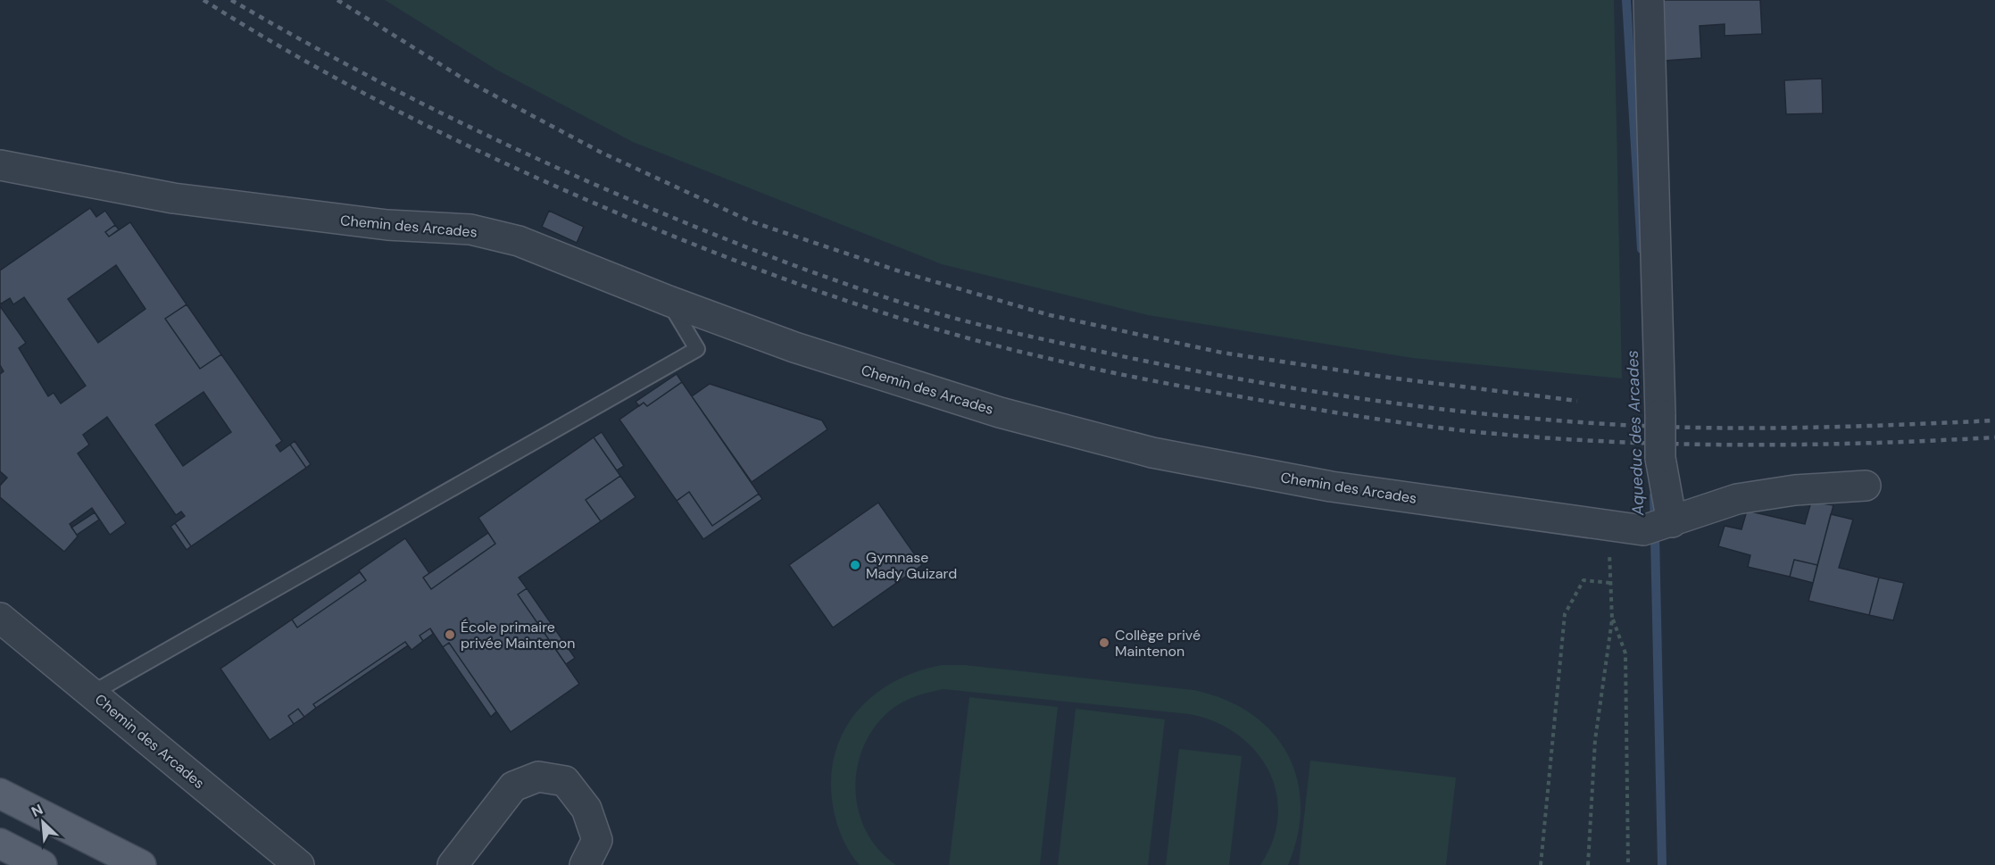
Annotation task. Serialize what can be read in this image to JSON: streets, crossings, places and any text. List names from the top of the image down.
{
  "streets": {
    "street": ["Chemin des Arcades"]
  },
  "water": ["Aqueduc des Arcades"],
  "places": ["Gymnase Mady Guizard", "École primaire privée Maintenon", "Collège privé Maintenon"],
  "north": "top left"
}
